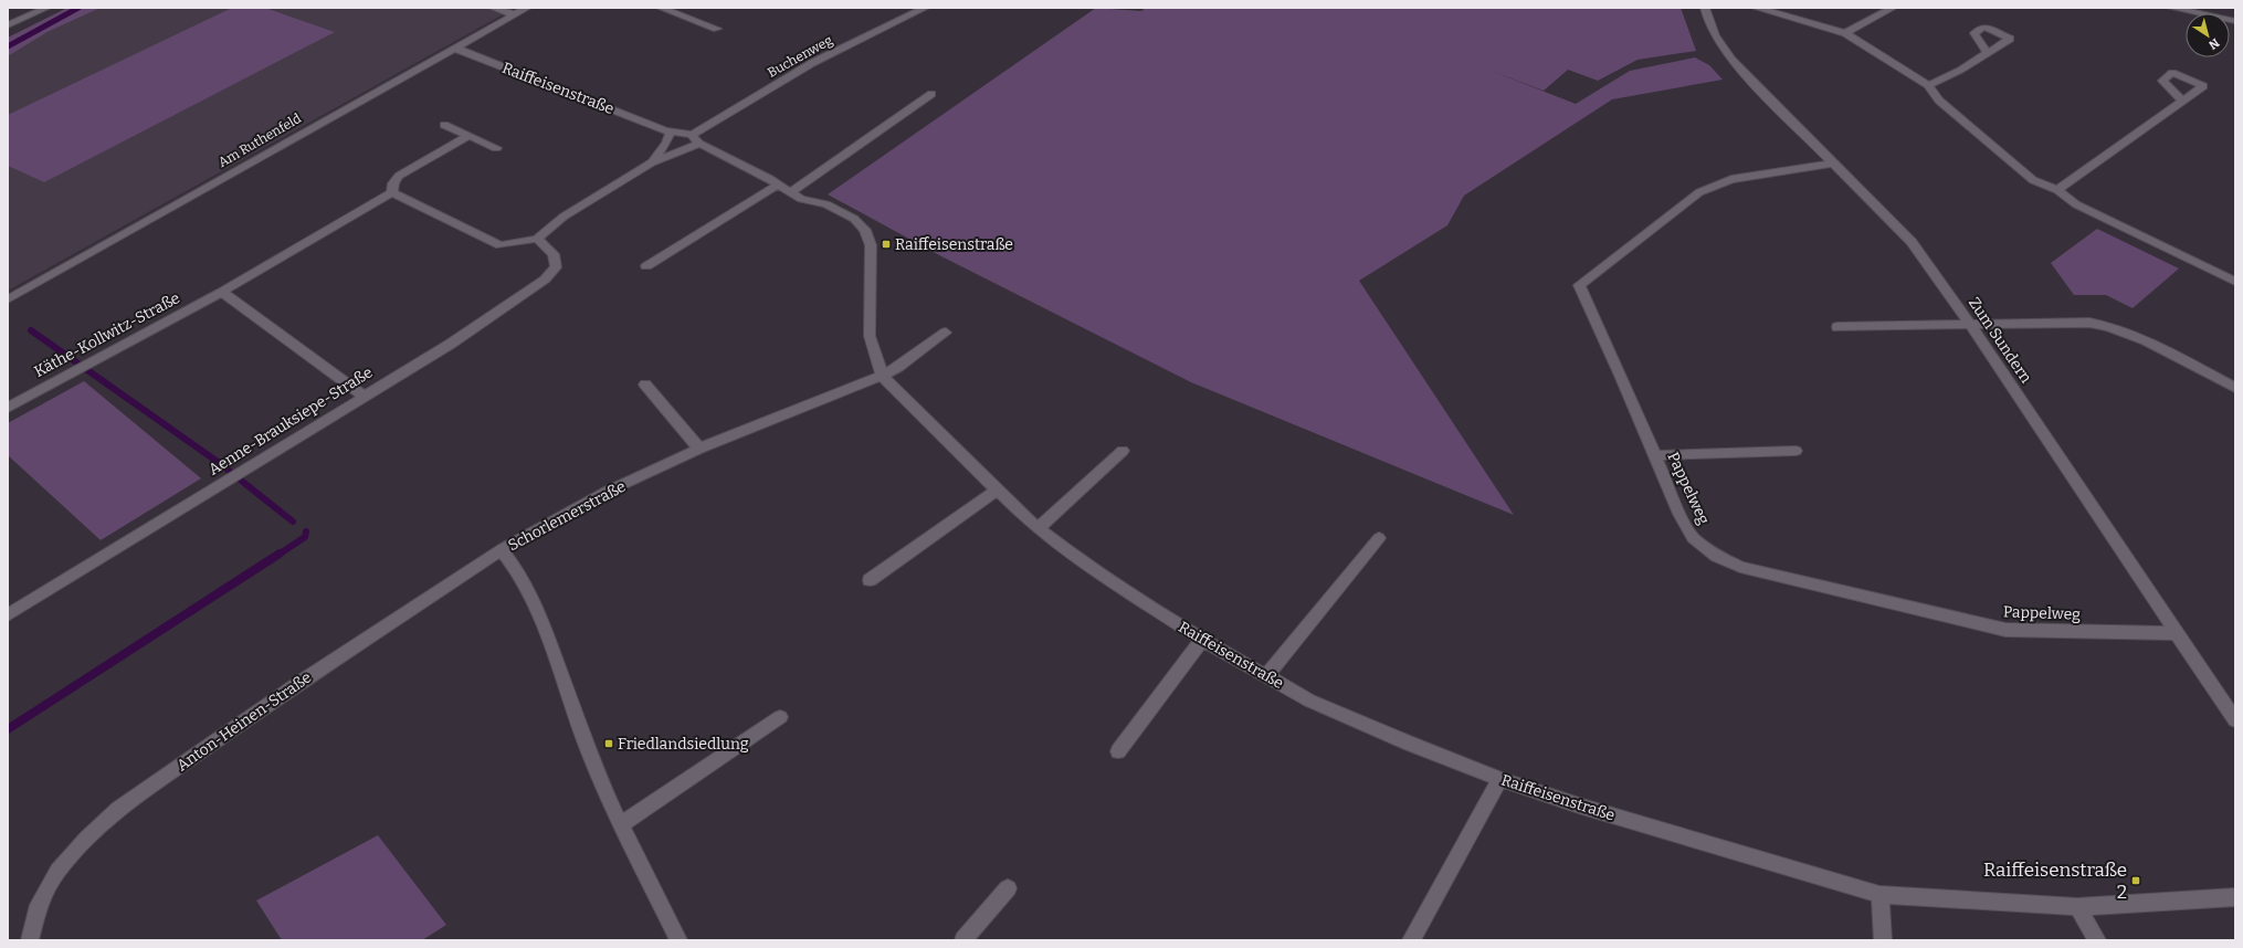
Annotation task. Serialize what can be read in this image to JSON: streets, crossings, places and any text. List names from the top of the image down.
{
  "streets": {
    "street": [
      "Buchenweg",
      "Raiffeisenstraße",
      "Am Ruthenfeld",
      "Käthe-Kollwitz-Straße",
      "Zum Sundern",
      "Aenne-Brauksiepe-Straße",
      "Pappelweg",
      "Schorlemerstraße",
      "Anton-Heinen-Straße"
    ]
  },
  "crossings": [
    ["Buchenweg", "Raiffeisenstraße"],
    ["Raiffeisenstraße", "Am Ruthenfeld"],
    ["Raiffeisenstraße", "Schorlemerstraße"],
    ["Zum Sundern", "Pappelweg"],
    ["Schorlemerstraße", "Anton-Heinen-Straße"]
  ],
  "places": {
    "transit": ["Raiffeisenstraße", "Friedlandsiedlung", "Raiffeisenstraße 2"]
  },
  "north": "bottom right"
}
